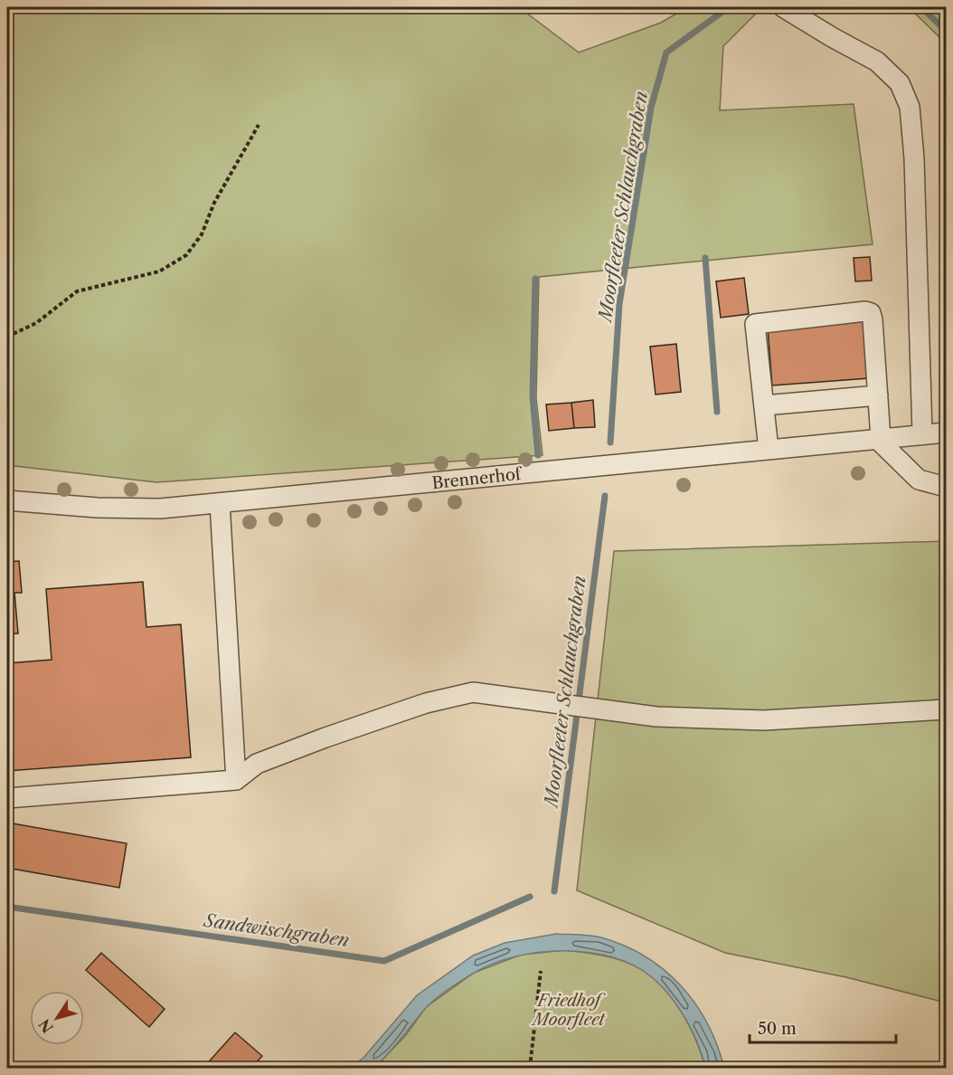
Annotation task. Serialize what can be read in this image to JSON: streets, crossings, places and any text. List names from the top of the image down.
{
  "streets": {
    "street": ["Brennerhof"]
  },
  "water": ["Moorfleeter Schlauchgraben", "Sandwischgraben"],
  "parks": ["Friedhof Moorfleet"],
  "scale_bar": "50 m",
  "north": "bottom left"
}
